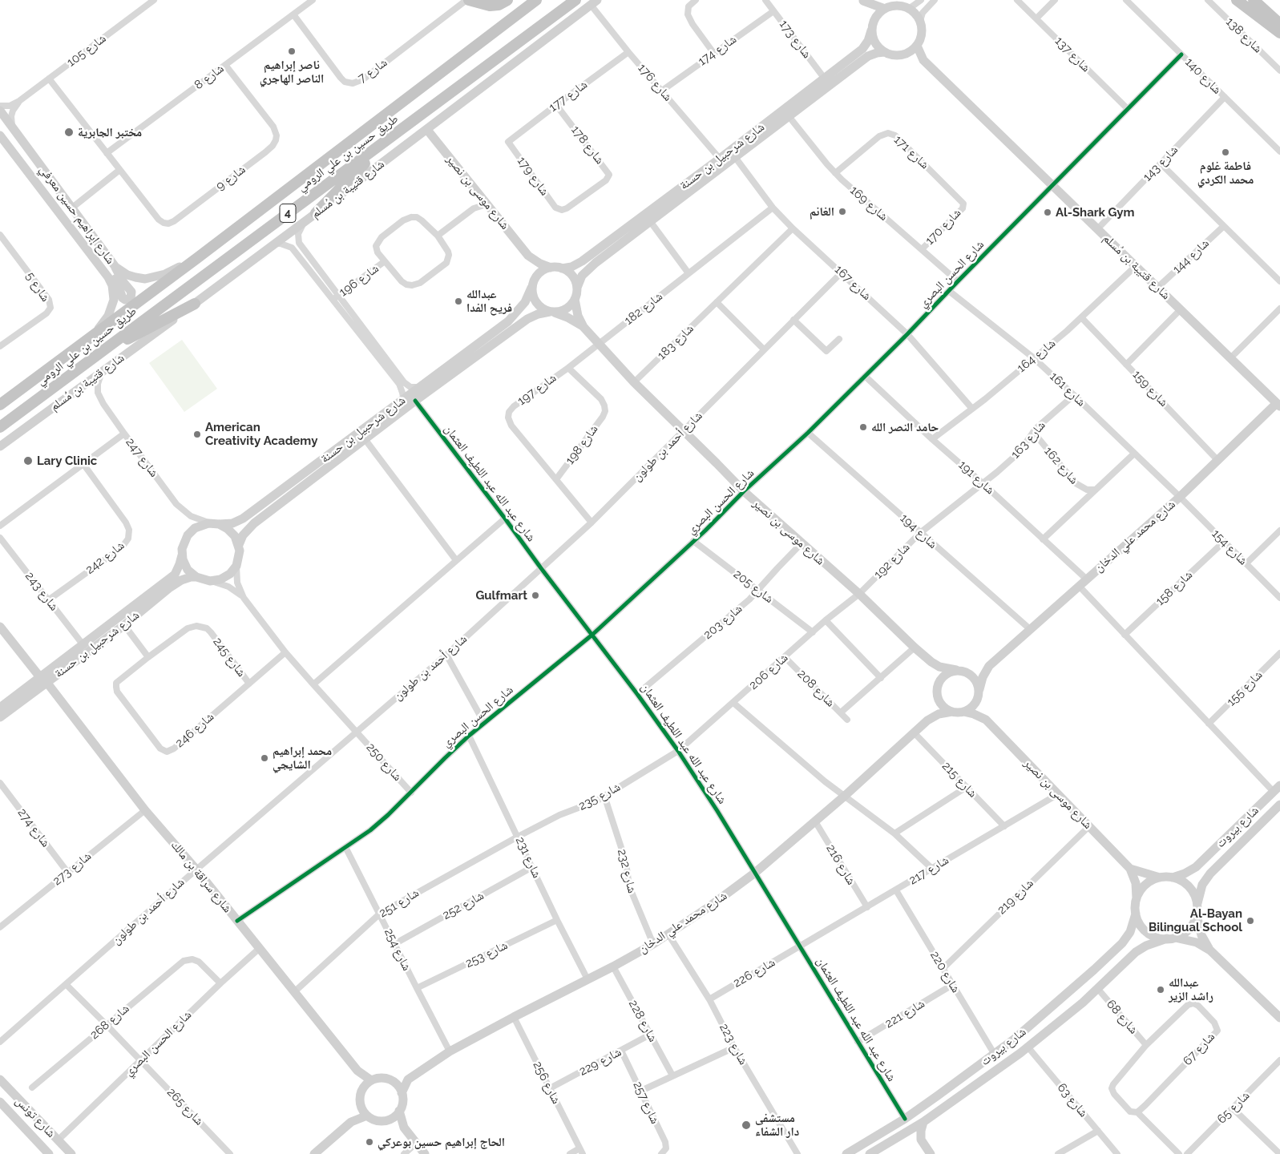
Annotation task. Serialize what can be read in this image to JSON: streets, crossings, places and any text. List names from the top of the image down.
{
  "streets": {
    "highway": ["طريق حسين بن علي الرومي", "4"],
    "street": [
      "شارع 138",
      "شارع 173",
      "شارع 105",
      "شارع 174",
      "شارع 137",
      "شارع 7",
      "شارع 140",
      "شارع 8",
      "شارع 176",
      "شارع 177",
      "شارع 178",
      "شارع 171",
      "شارع شرحبيل بن حسنة",
      "شارع 143",
      "شارع 179",
      "شارع 9",
      "شارع قتيبة بن مُسلم",
      "شارع موسى بن نصير",
      "شارع 169",
      "شارع إبراهيم حسين معرفي",
      "شارع 170",
      "شارع 144",
      "شارع الحسن البصري",
      "شارع 196",
      "شارع 167",
      "شارع 5",
      "شارع 182",
      "شارع 183",
      "شارع 164",
      "شارع 159",
      "شارع 197",
      "شارع 161",
      "شارع 163",
      "شارع 198",
      "شارع أحمد بن طولون",
      "شارع 247",
      "شارع 162",
      "شارع 191",
      "شارع عبد الله عبد اللطيف العثمان",
      "شارع 194",
      "شارع محمد علي الدخان",
      "شارع 154",
      "شارع 242",
      "شارع 192",
      "شارع 205",
      "شارع 158",
      "شارع 243",
      "شارع 203",
      "شارع 245",
      "شارع 206",
      "شارع 208",
      "شارع 155",
      "شارع 246",
      "شارع 250",
      "شارع 215",
      "شارع 235",
      "شارع بيروت",
      "شارع 274",
      "شارع 231",
      "شارع 216",
      "شارع 273",
      "شارع 217",
      "شارع 232",
      "شارع سراقة بن مالك",
      "شارع 219",
      "شارع 251",
      "شارع 252",
      "شارع 254",
      "شارع 253",
      "شارع 220",
      "شارع 226",
      "شارع 221",
      "شارع 68",
      "شارع 228",
      "شارع 268",
      "شارع 223",
      "شارع 67",
      "شارع 229",
      "شارع 256",
      "شارع 63",
      "شارع 257",
      "شارع 265",
      "شارع 65",
      "شارع تونس"
    ]
  },
  "crossings": [
    ["شارع 173", "شارع 174"],
    ["شارع 173", "شارع شرحبيل بن حسنة"],
    ["شارع 105", "شارع 9"],
    ["شارع 105", "شارع إبراهيم حسين معرفي"],
    ["شارع 174", "شارع 176"],
    ["شارع 137", "شارع الحسن البصري"],
    ["شارع 7", "شارع 8"],
    ["شارع 140", "شارع 143"],
    ["شارع 140", "شارع الحسن البصري"],
    ["شارع 8", "شارع 9"],
    ["شارع 176", "شارع 177"],
    ["شارع 176", "شارع شرحبيل بن حسنة"],
    ["شارع 176", "شارع قتيبة بن مُسلم"],
    ["شارع 177", "شارع 178"],
    ["شارع 177", "شارع 179"],
    ["شارع 178", "شارع 179"],
    ["شارع 171", "شارع 169"],
    ["شارع 171", "شارع 170"],
    ["طريق حسين بن علي الرومي", "شارع إبراهيم حسين معرفي"],
    ["شارع شرحبيل بن حسنة", "شارع قتيبة بن مُسلم"],
    ["شارع شرحبيل بن حسنة", "شارع موسى بن نصير"],
    ["شارع شرحبيل بن حسنة", "شارع 169"],
    ["شارع شرحبيل بن حسنة", "شارع 167"],
    ["شارع شرحبيل بن حسنة", "شارع 247"],
    ["شارع شرحبيل بن حسنة", "شارع عبد الله عبد اللطيف العثمان"],
    ["شارع شرحبيل بن حسنة", "شارع 243"],
    ["شارع شرحبيل بن حسنة", "شارع سراقة بن مالك"],
    ["شارع 143", "شارع قتيبة بن مُسلم"],
    ["شارع قتيبة بن مُسلم", "شارع موسى بن نصير"],
    ["شارع قتيبة بن مُسلم", "شارع 144"],
    ["شارع قتيبة بن مُسلم", "شارع الحسن البصري"],
    ["شارع قتيبة بن مُسلم", "شارع 164"],
    ["شارع قتيبة بن مُسلم", "شارع 247"],
    ["شارع قتيبة بن مُسلم", "شارع محمد علي الدخان"],
    ["شارع موسى بن نصير", "شارع الحسن البصري"],
    ["شارع موسى بن نصير", "شارع 182"],
    ["شارع موسى بن نصير", "شارع 183"],
    ["شارع موسى بن نصير", "شارع 197"],
    ["شارع موسى بن نصير", "شارع أحمد بن طولون"],
    ["شارع موسى بن نصير", "شارع محمد علي الدخان"],
    ["شارع موسى بن نصير", "شارع 192"],
    ["شارع موسى بن نصير", "شارع 203"],
    ["شارع موسى بن نصير", "شارع 206"],
    ["شارع موسى بن نصير", "شارع بيروت"],
    ["شارع موسى بن نصير", "شارع 217"],
    ["شارع موسى بن نصير", "شارع 219"],
    ["شارع 169", "شارع 170"],
    ["شارع 169", "شارع الحسن البصري"],
    ["شارع الحسن البصري", "شارع 167"],
    ["شارع الحسن البصري", "شارع 161"],
    ["شارع الحسن البصري", "شارع 191"],
    ["شارع الحسن البصري", "شارع عبد الله عبد اللطيف العثمان"],
    ["شارع الحسن البصري", "شارع 194"],
    ["شارع الحسن البصري", "شارع 205"],
    ["شارع الحسن البصري", "شارع 250"],
    ["شارع الحسن البصري", "شارع 231"],
    ["شارع الحسن البصري", "شارع سراقة بن مالك"],
    ["شارع الحسن البصري", "شارع 254"],
    ["شارع الحسن البصري", "شارع 268"],
    ["شارع الحسن البصري", "شارع 265"],
    ["شارع الحسن البصري", "شارع تونس"],
    ["شارع 167", "شارع 182"],
    ["شارع 167", "شارع 183"],
    ["شارع 167", "شارع 164"],
    ["شارع 167", "شارع أحمد بن طولون"],
    ["شارع 182", "شارع 197"],
    ["شارع 164", "شارع 159"],
    ["شارع 164", "شارع 161"],
    ["شارع 164", "شارع 191"],
    ["شارع 159", "شارع محمد علي الدخان"],
    ["شارع 197", "شارع 198"],
    ["شارع 161", "شارع 163"],
    ["شارع 161", "شارع 162"],
    ["شارع 161", "شارع محمد علي الدخان"],
    ["شارع 161", "شارع 154"],
    ["شارع 163", "شارع 162"],
    ["شارع 163", "شارع 191"],
    ["شارع 163", "شارع 192"],
    ["شارع 198", "شارع أحمد بن طولون"],
    ["شارع أحمد بن طولون", "شارع عبد الله عبد اللطيف العثمان"],
    ["شارع أحمد بن طولون", "شارع 250"],
    ["شارع أحمد بن طولون", "شارع سراقة بن مالك"],
    ["شارع أحمد بن طولون", "شارع 265"],
    ["شارع 162", "شارع 191"],
    ["شارع 191", "شارع محمد علي الدخان"],
    ["شارع 191", "شارع 192"],
    ["شارع عبد الله عبد اللطيف العثمان", "شارع محمد علي الدخان"],
    ["شارع عبد الله عبد اللطيف العثمان", "شارع 203"],
    ["شارع عبد الله عبد اللطيف العثمان", "شارع 206"],
    ["شارع عبد الله عبد اللطيف العثمان", "شارع 235"],
    ["شارع عبد الله عبد اللطيف العثمان", "شارع بيروت"],
    ["شارع عبد الله عبد اللطيف العثمان", "شارع 217"],
    ["شارع عبد الله عبد اللطيف العثمان", "شارع 226"],
    ["شارع عبد الله عبد اللطيف العثمان", "شارع 221"],
    ["شارع 194", "شارع محمد علي الدخان"],
    ["شارع 194", "شارع 192"],
    ["شارع محمد علي الدخان", "شارع 154"],
    ["شارع محمد علي الدخان", "شارع 215"],
    ["شارع محمد علي الدخان", "شارع 231"],
    ["شارع محمد علي الدخان", "شارع 216"],
    ["شارع محمد علي الدخان", "شارع 232"],
    ["شارع محمد علي الدخان", "شارع سراقة بن مالك"],
    ["شارع محمد علي الدخان", "شارع 254"],
    ["شارع محمد علي الدخان", "شارع 228"],
    ["شارع محمد علي الدخان", "شارع 223"],
    ["شارع محمد علي الدخان", "شارع 256"],
    ["شارع 154", "شارع 158"],
    ["شارع 242", "شارع 243"],
    ["شارع 192", "شارع 206"],
    ["شارع 205", "شارع 203"],
    ["شارع 205", "شارع 206"],
    ["شارع 245", "شارع 246"],
    ["شارع 206", "شارع 208"],
    ["شارع 206", "شارع 235"],
    ["شارع 215", "شارع 217"],
    ["شارع 235", "شارع 231"],
    ["شارع 235", "شارع 232"],
    ["شارع 235", "شارع 251"],
    ["شارع بيروت", "شارع 220"],
    ["شارع بيروت", "شارع 68"],
    ["شارع بيروت", "شارع 63"],
    ["شارع 274", "شارع 273"],
    ["شارع 231", "شارع 251"],
    ["شارع 231", "شارع 252"],
    ["شارع 231", "شارع 253"],
    ["شارع 216", "شارع 217"],
    ["شارع 273", "شارع سراقة بن مالك"],
    ["شارع 217", "شارع 220"],
    ["شارع 217", "شارع 226"],
    ["شارع سراقة بن مالك", "شارع 251"],
    ["شارع 219", "شارع 220"],
    ["شارع 251", "شارع 254"],
    ["شارع 252", "شارع 254"],
    ["شارع 254", "شارع 253"],
    ["شارع 220", "شارع 221"],
    ["شارع 226", "شارع 223"],
    ["شارع 68", "شارع 67"],
    ["شارع 228", "شارع 229"],
    ["شارع 268", "شارع 265"],
    ["شارع 229", "شارع 256"],
    ["شارع 229", "شارع 257"]
  ],
  "places": [
    "ناصر إبراهيم الناصر الهاجري",
    "مختبر الجابرية",
    "فاطمة غلوم محمد الكردي",
    "الغانم",
    "Al-Shark Gym",
    "عبدالله فريح الفدا",
    "حامد النصر الله",
    "American Creativity Academy",
    "Lary Clinic",
    "Gulfmart",
    "محمد إبراهيم الشايجي",
    "Al-Bayan Bilingual School",
    "عبدالله راشد الزير",
    "مستشفى دار الشفاء",
    "الحاج إبراهيم حسين بوعركي"
  ]
}
